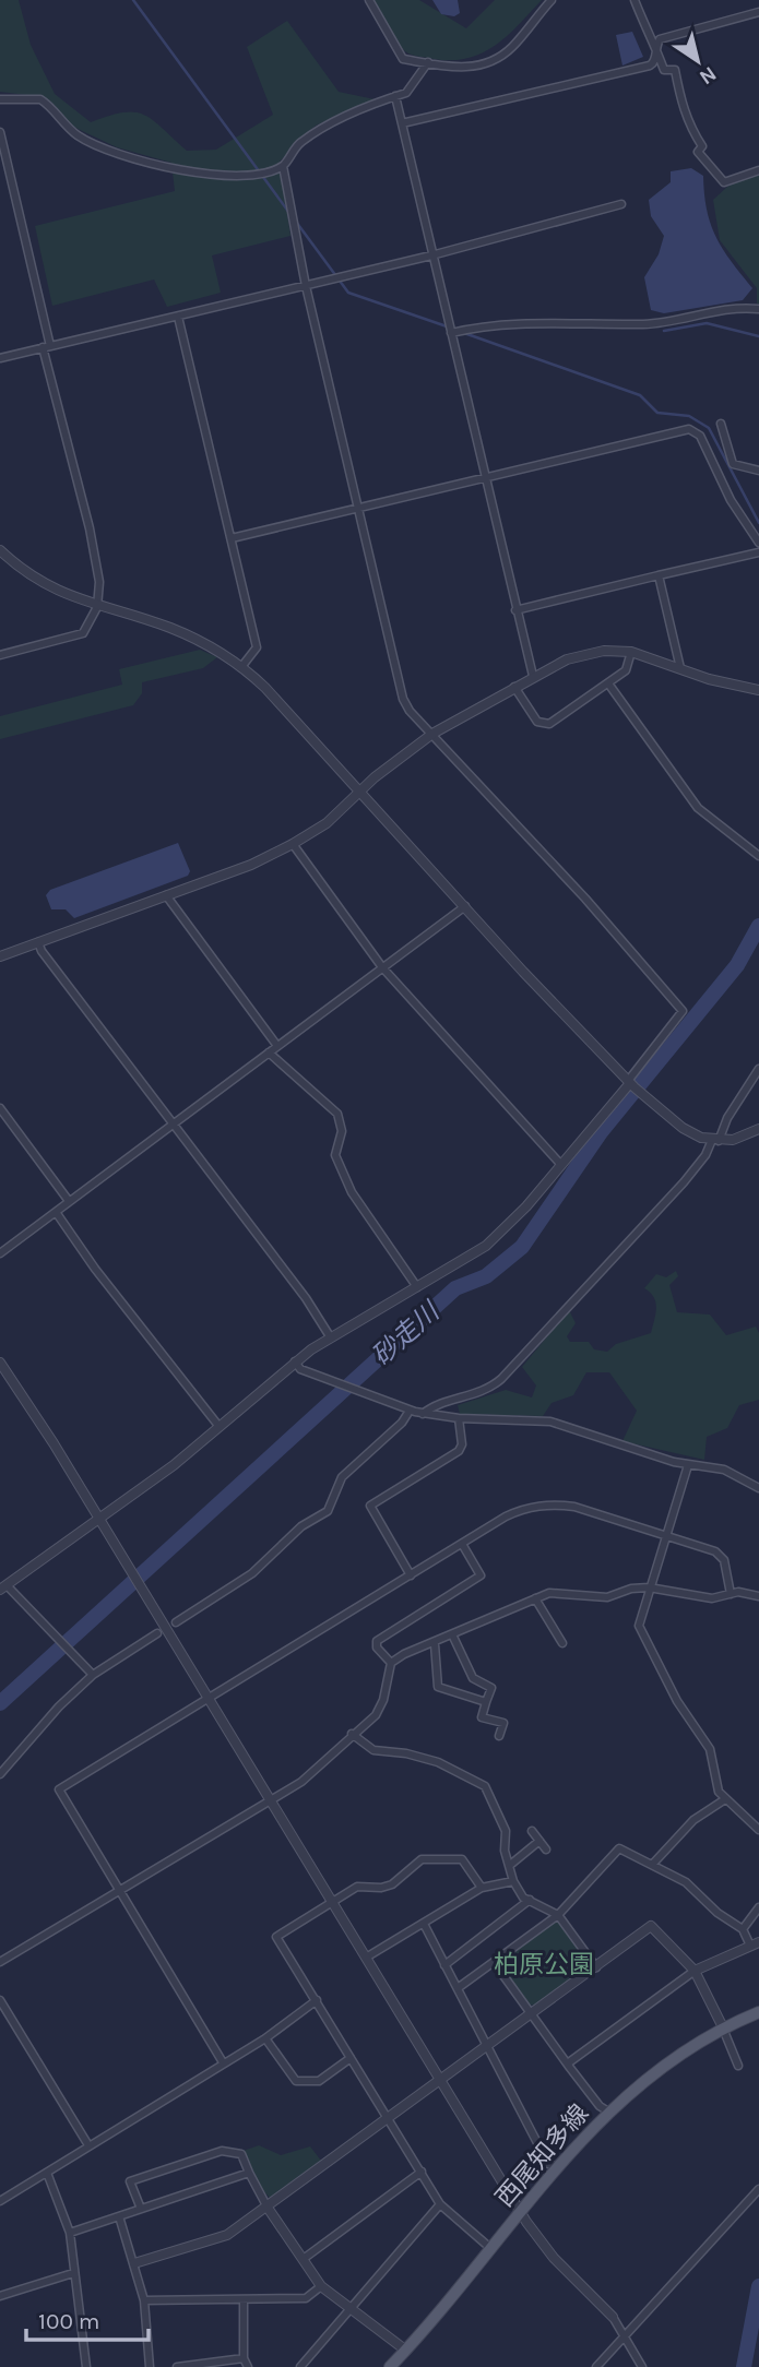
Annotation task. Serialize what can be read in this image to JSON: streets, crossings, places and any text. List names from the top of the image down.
{
  "streets": {
    "main road": ["西尾知多線"]
  },
  "water": ["砂走川"],
  "parks": ["柏原公園"],
  "scale_bar": "100 m",
  "north": "bottom right"
}
